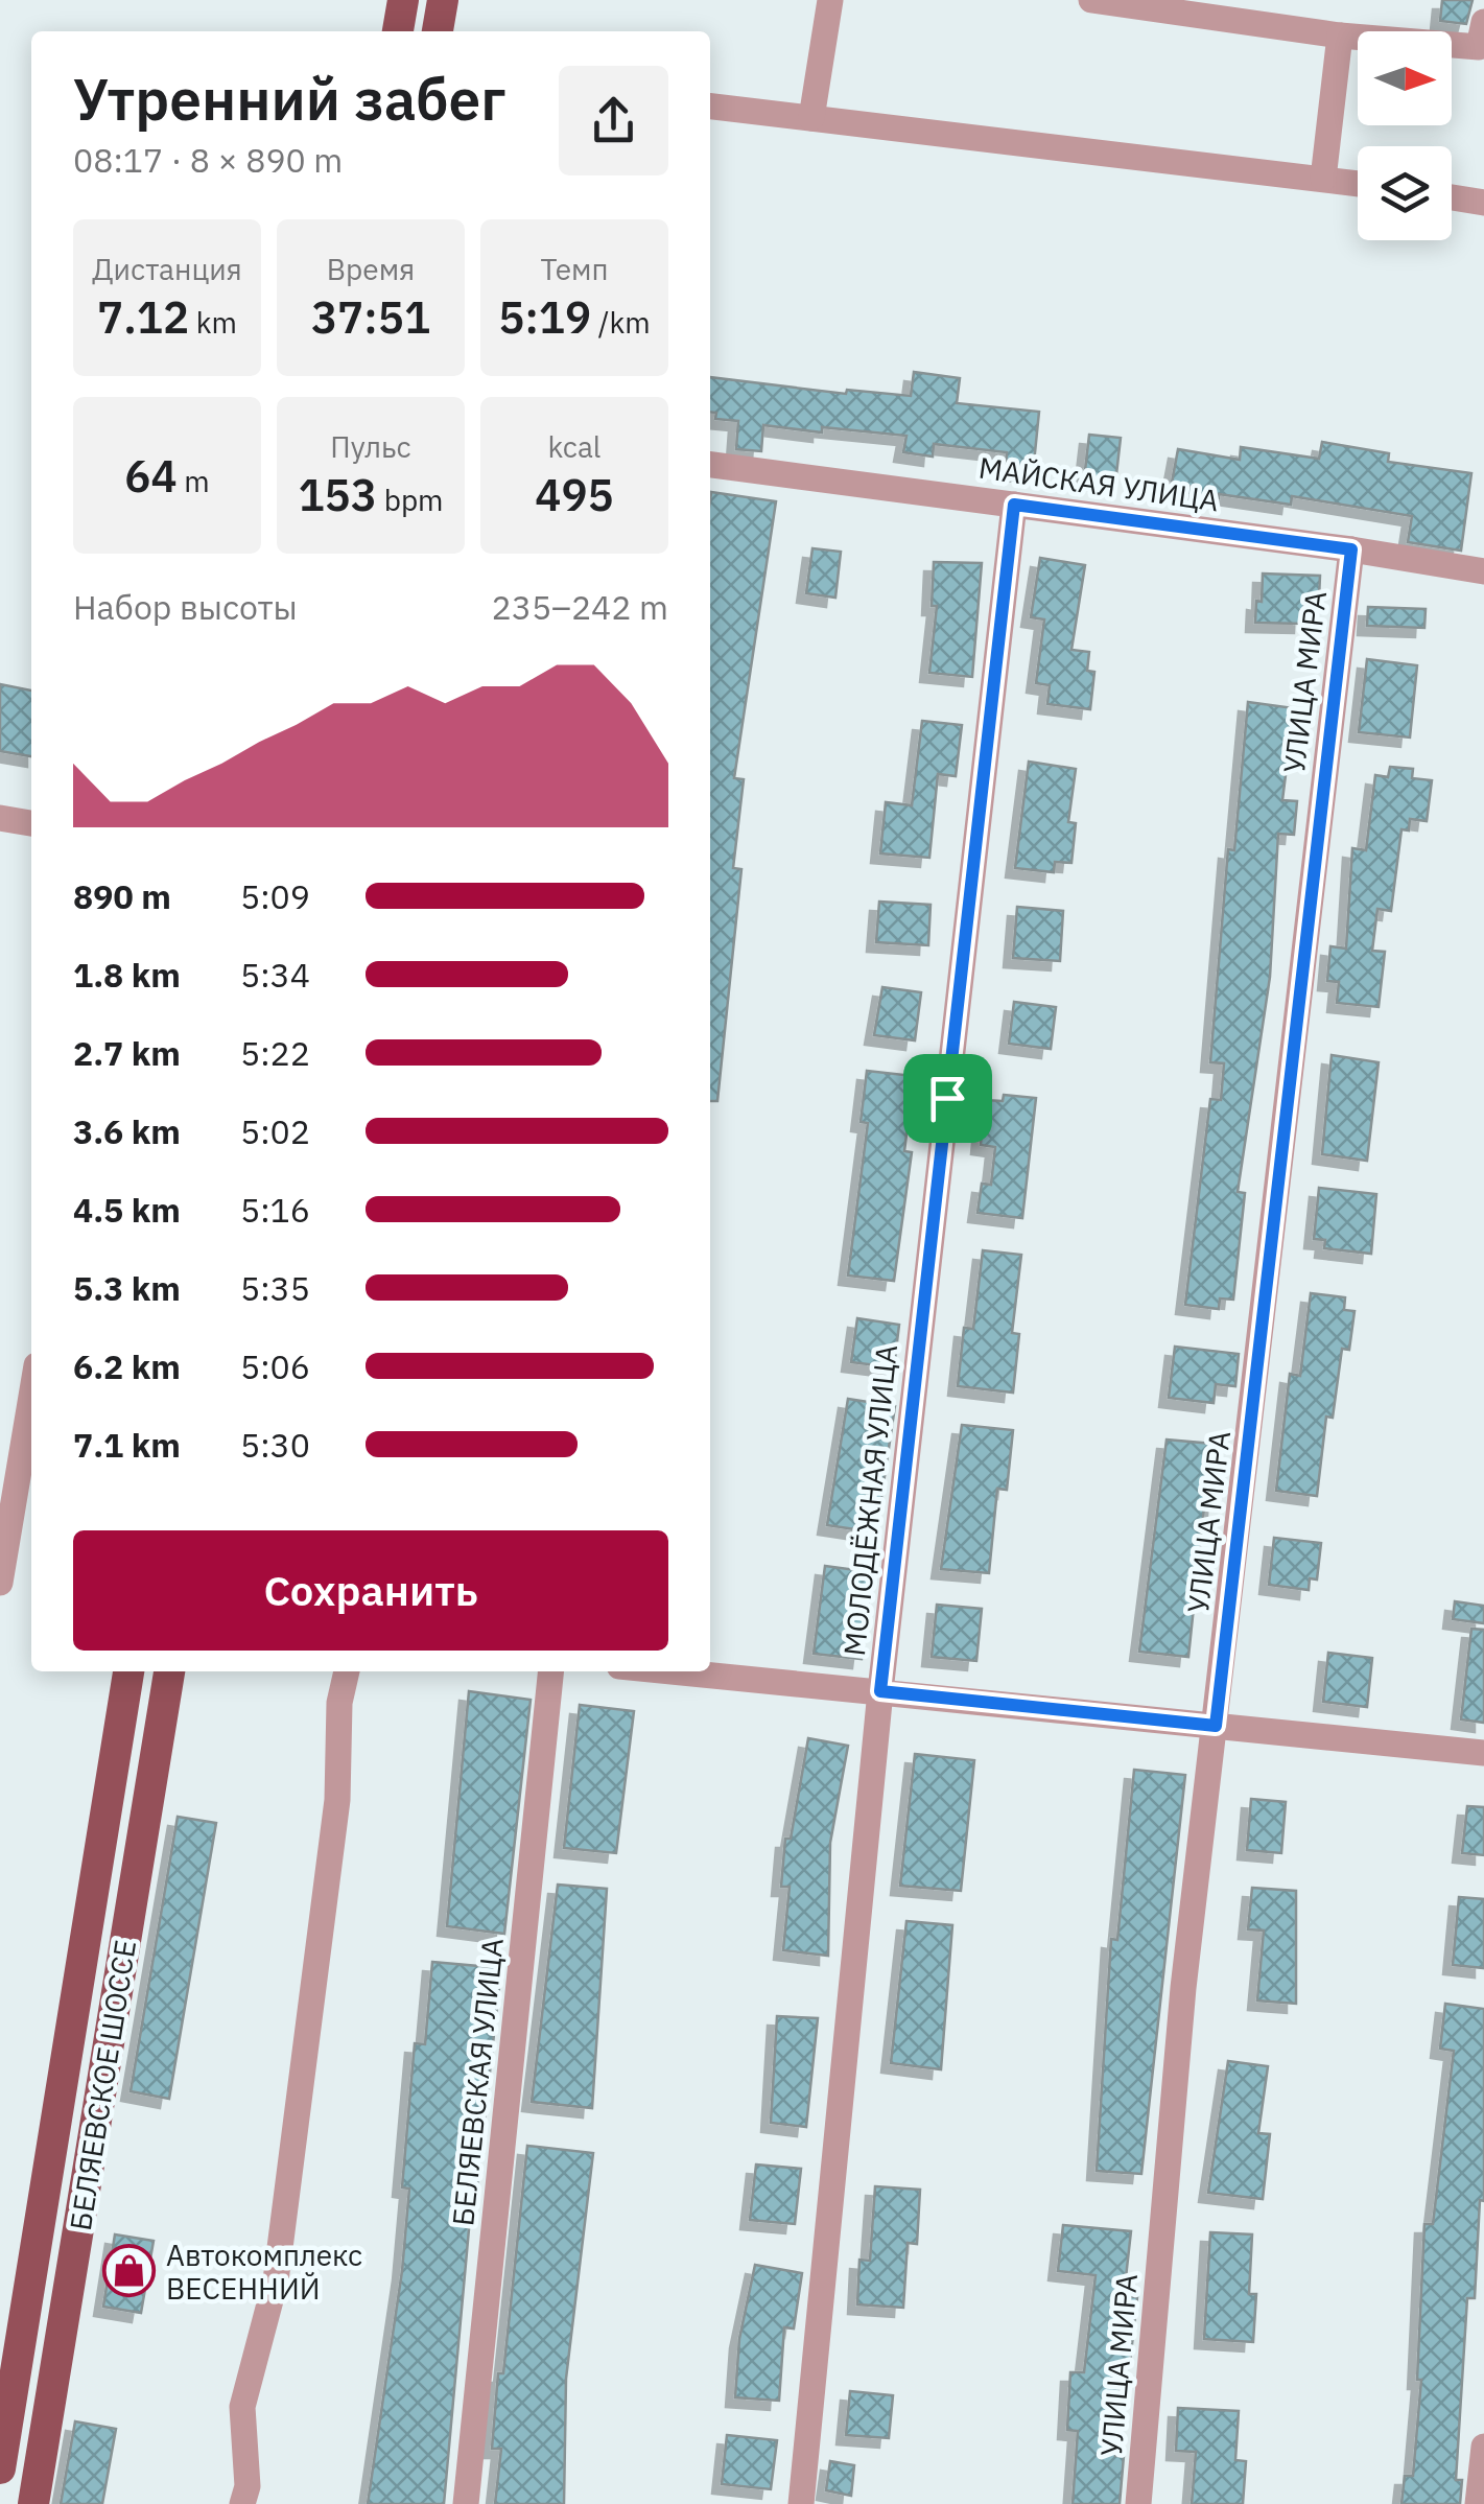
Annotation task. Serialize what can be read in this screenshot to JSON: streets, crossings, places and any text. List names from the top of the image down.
{
  "streets": {
    "main road": ["БЕЛЯЕВСКОЕ ШОССЕ"],
    "street": [
      "МАЙСКАЯ УЛИЦА",
      "УЛИЦА МИРА",
      "МОЛОДЁЖНАЯ УЛИЦА",
      "БЕЛЯЕВСКАЯ УЛИЦА"
    ]
  },
  "crossings": [
    ["МАЙСКАЯ УЛИЦА", "УЛИЦА МИРА"],
    ["МАЙСКАЯ УЛИЦА", "МОЛОДЁЖНАЯ УЛИЦА"]
  ],
  "places": {
    "shop": ["Автокомплекс ВЕСЕННИЙ"]
  },
  "north": "right",
  "page": {
    "heading": ["Утренний забег", "08:17 · 8 × 890 m"],
    "stats": [
      ["Дистанция", "7.12 km"],
      ["Время", "37:51"],
      ["Темп", "5:19 /km"],
      ["64 m"],
      ["Пульс", "153 bpm"],
      ["kcal", "495"]
    ],
    "chart": ["Набор высоты", "235–242 m"],
    "list": [
      {
        "name": "890 m",
        "note": "5:09"
      },
      {
        "name": "1.8 km",
        "note": "5:34"
      },
      {
        "name": "2.7 km",
        "note": "5:22"
      },
      {
        "name": "3.6 km",
        "note": "5:02"
      },
      {
        "name": "4.5 km",
        "note": "5:16"
      },
      {
        "name": "5.3 km",
        "note": "5:35"
      },
      {
        "name": "6.2 km",
        "note": "5:06"
      },
      {
        "name": "7.1 km",
        "note": "5:30"
      }
    ],
    "buttons": "Сохранить"
  }
}
